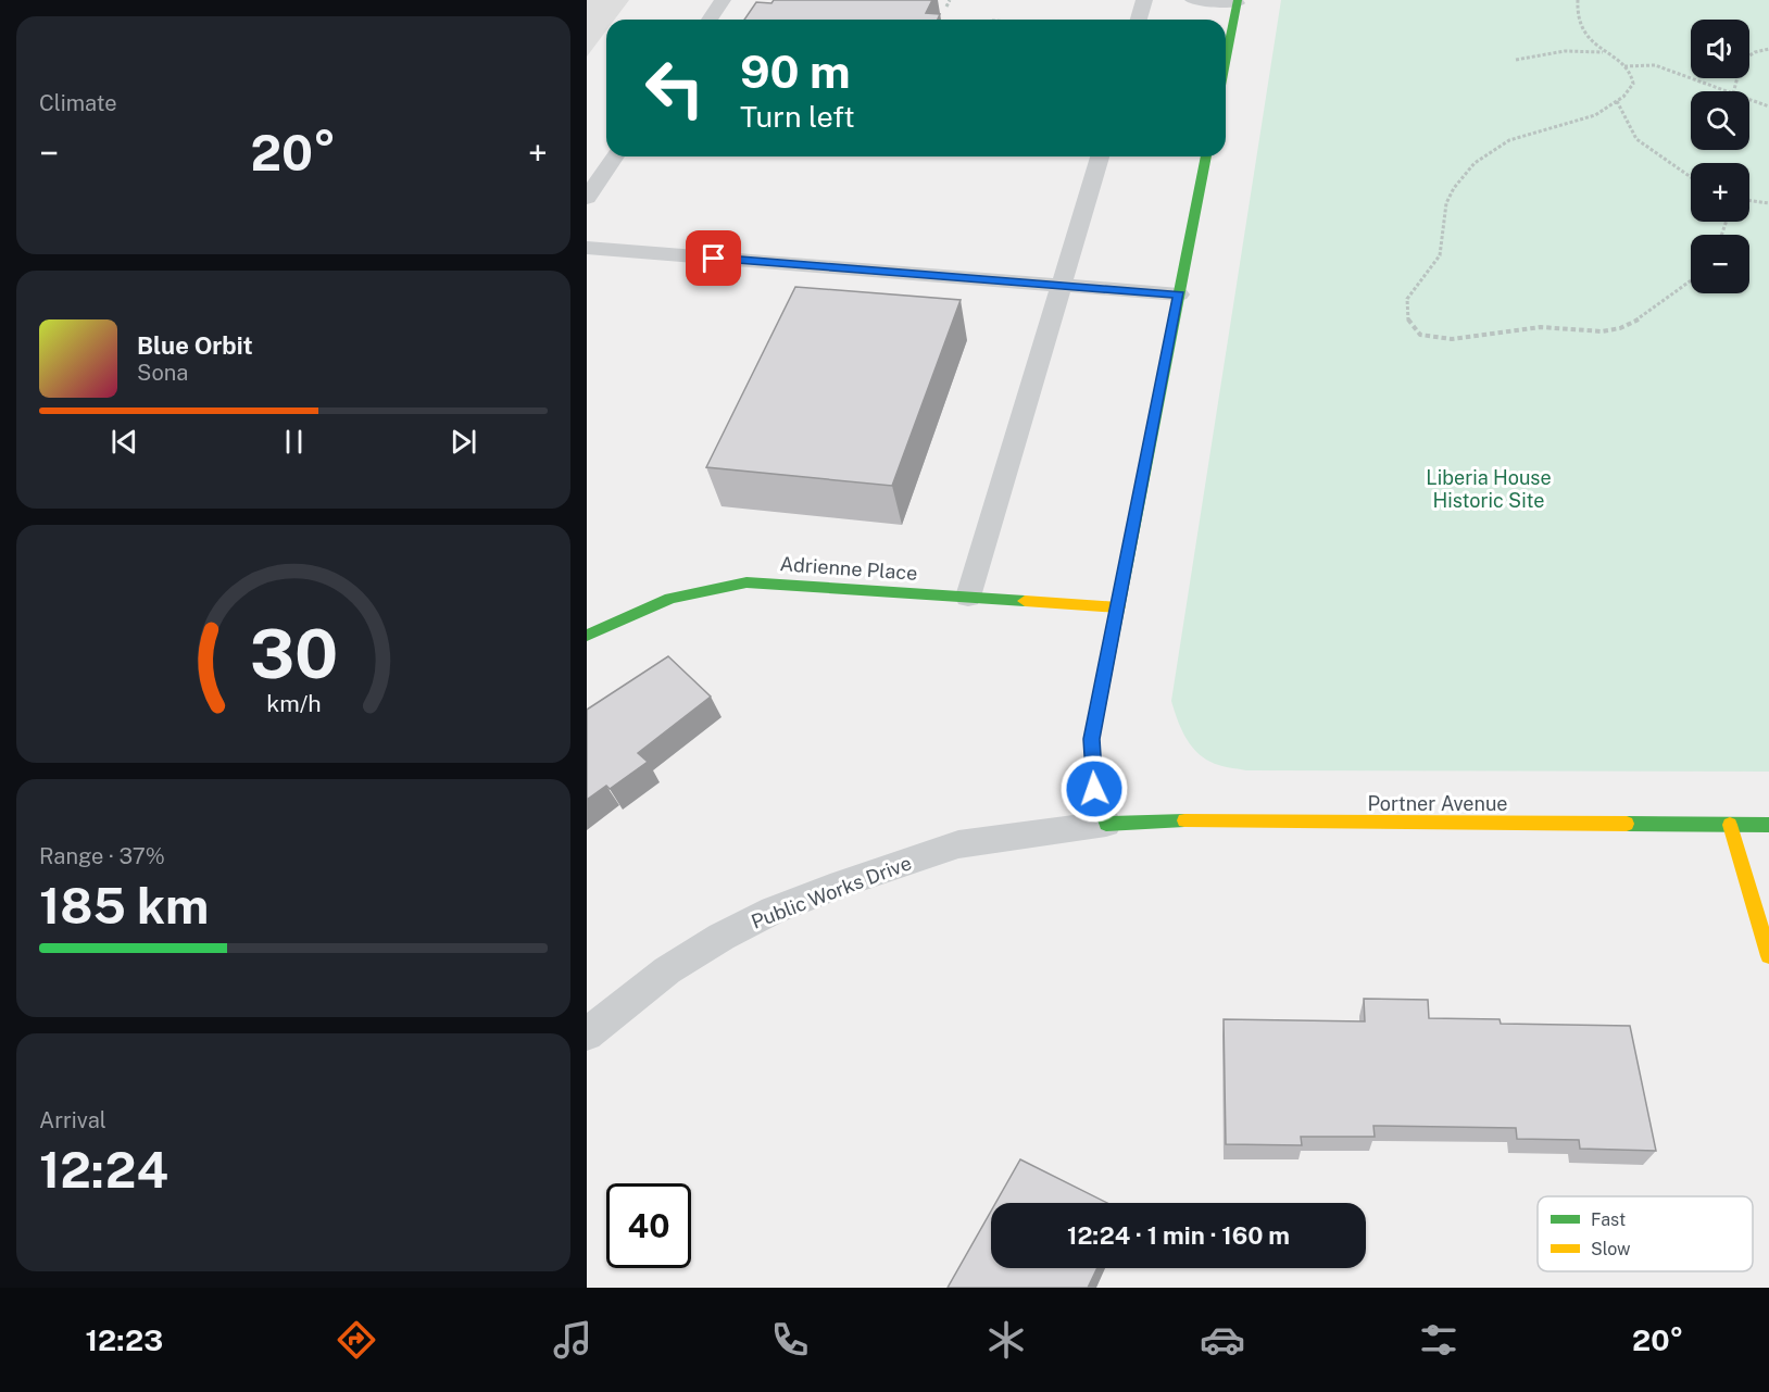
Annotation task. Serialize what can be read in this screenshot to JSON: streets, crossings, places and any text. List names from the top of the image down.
{
  "streets": {
    "street": ["Adrienne Place", "Portner Avenue"],
    "lane": ["Public Works Drive"]
  },
  "crossings": [
    ["Portner Avenue", "Public Works Drive"]
  ],
  "parks": ["Liberia House Historic Site"],
  "legend": ["Fast", "Slow"],
  "page": {
    "tile": [
      "Climate",
      ["Range · 37%", "185 km"],
      ["Arrival", "12:24"]
    ],
    "map_buttons": ["+", "−"],
    "turn": ["90 m", "Turn left"],
    "heat": ["−", "20°", "+"],
    "song": ["Blue Orbit", "Sona"],
    "limit": "40",
    "trip": "12:24 · 1 min · 160 m",
    "tabs": ["12:23", "20°"],
    "gauge": ["30", "km/h"]
  }
}
